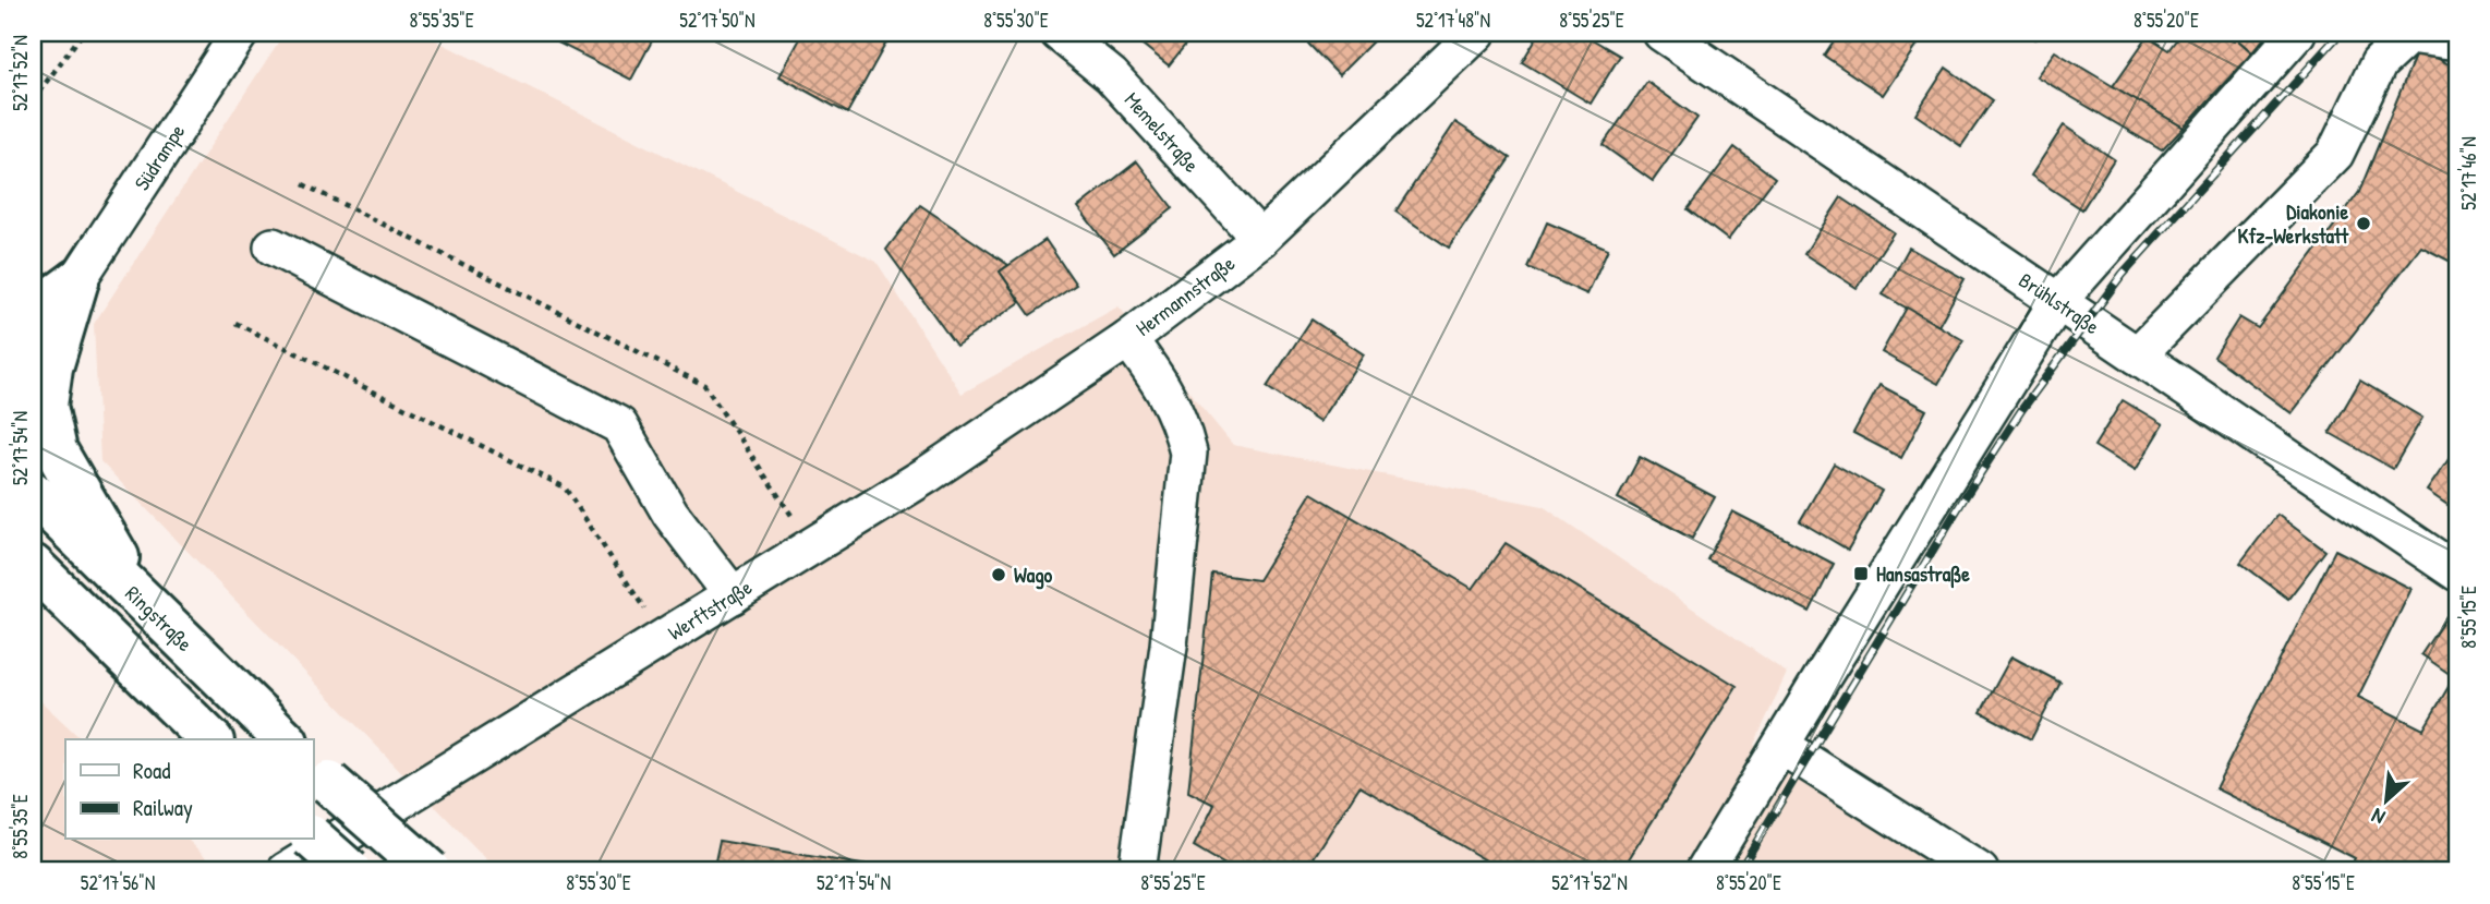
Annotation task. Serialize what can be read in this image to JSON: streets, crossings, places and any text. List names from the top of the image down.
{
  "streets": {
    "main road": ["Ringstraße"],
    "street": [
      "Memelstraße",
      "Südrampe",
      "Hermannstraße",
      "Brühlstraße",
      "Werftstraße"
    ]
  },
  "crossings": [
    ["Memelstraße", "Hermannstraße"],
    ["Hermannstraße", "Werftstraße"]
  ],
  "places": {
    "other": ["Diakonie Kfz-Werkstatt", "Wago"],
    "transit": ["Hansastraße"]
  },
  "legend": ["Road", "Railway"],
  "north": "bottom left",
  "coordinates": [
    "8°55'35\"E",
    "52°17'50\"N",
    "8°55'30\"E",
    "52°17'48\"N",
    "8°55'25\"E",
    "8°55'20\"E",
    "52°17'52\"N",
    "52°17'46\"N",
    "52°17'54\"N",
    "8°55'15\"E",
    "52°17'56\"N"
  ]
}
